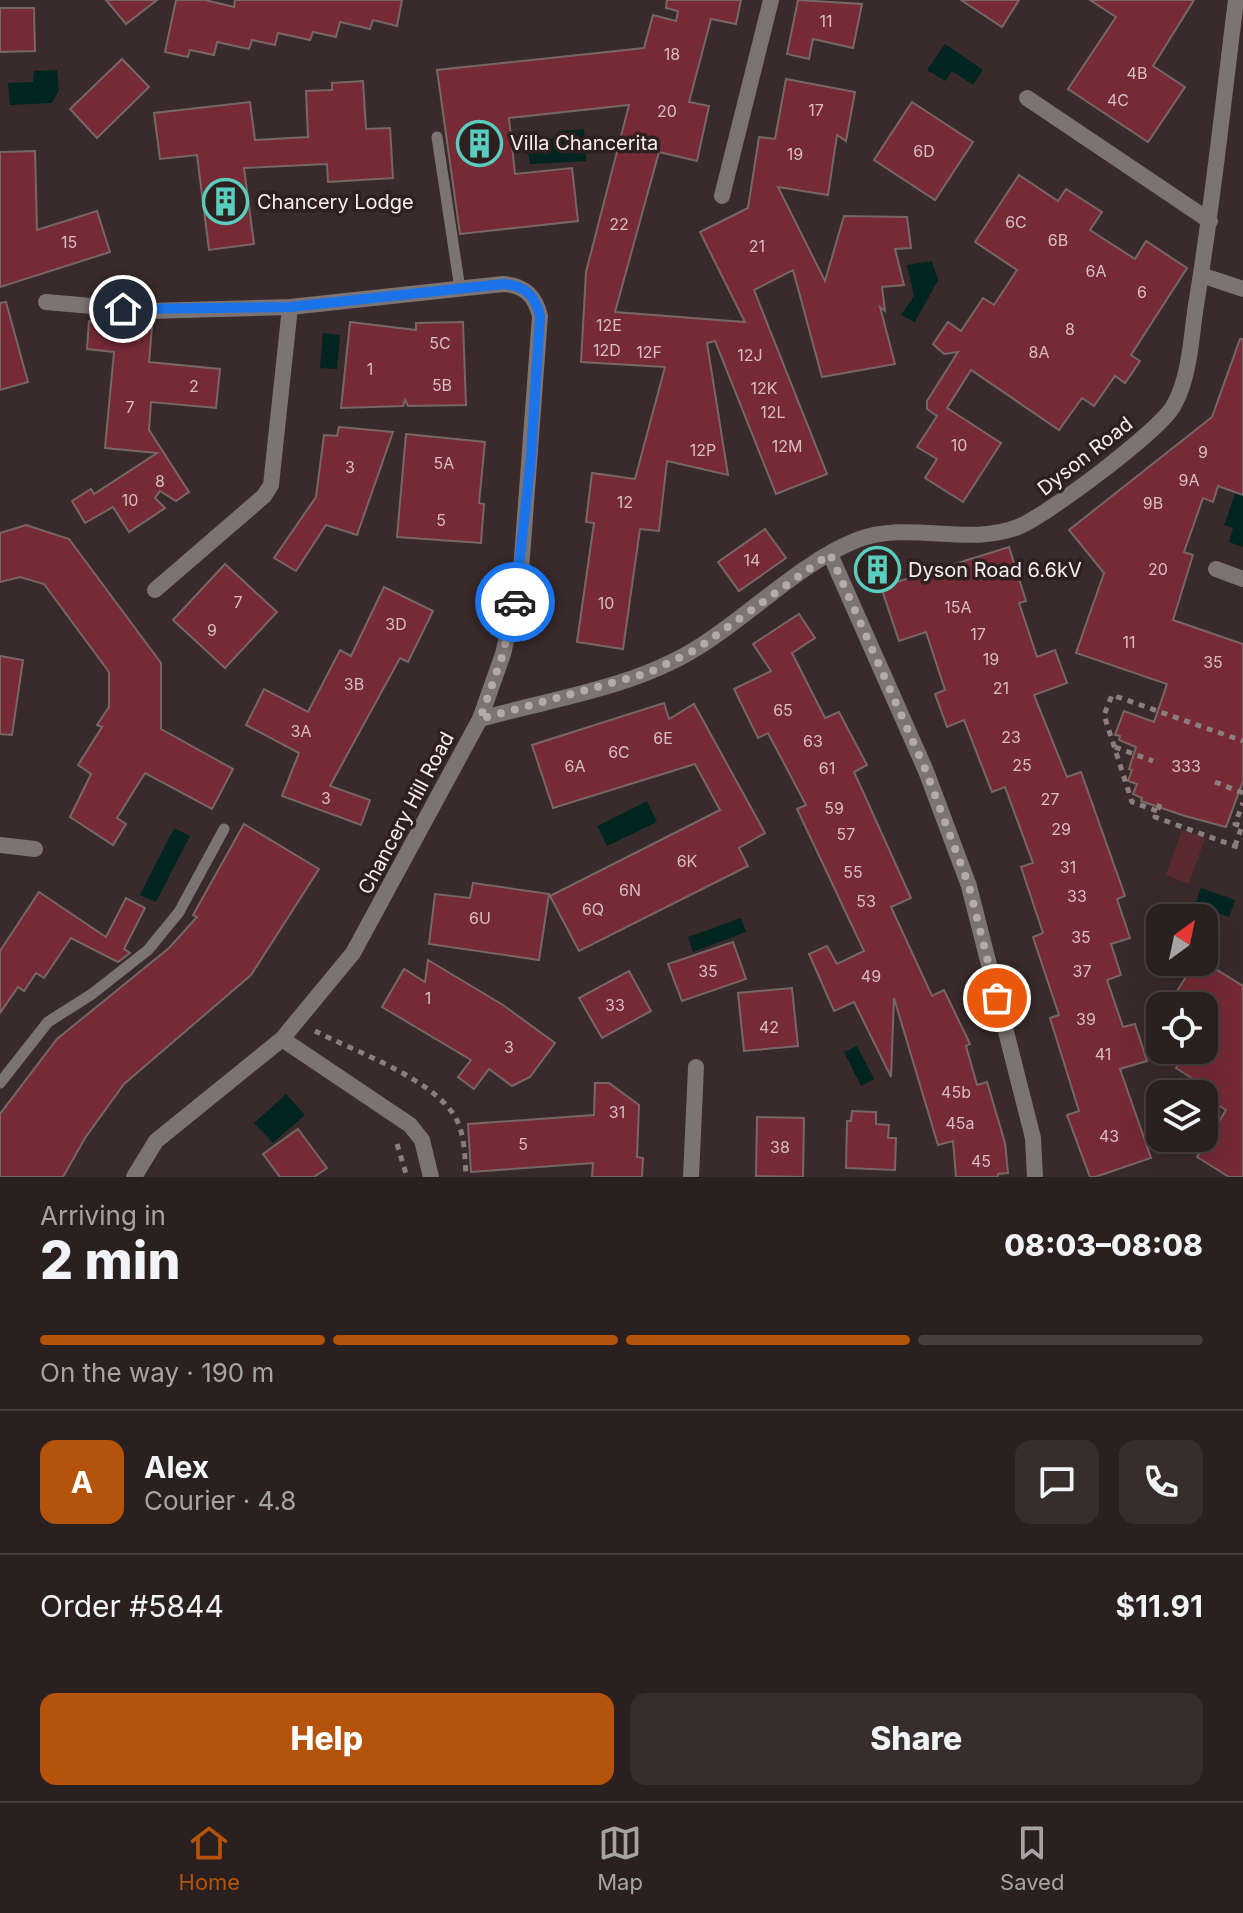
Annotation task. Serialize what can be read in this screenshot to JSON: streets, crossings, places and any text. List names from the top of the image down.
{
  "streets": {
    "street": ["Dyson Road", "Chancery Hill Road"]
  },
  "crossings": [
    ["Dyson Road", "Chancery Hill Road"]
  ],
  "places": {
    "building": ["Villa Chancerita", "Chancery Lodge", "Dyson Road 6.6kV"]
  },
  "house_numbers": [
    "11",
    "18",
    "4B",
    "4C",
    "17",
    "20",
    "6D",
    "19",
    "6C",
    "22",
    "6B",
    "15",
    "21",
    "6A",
    "6",
    "12E",
    "8",
    "5C",
    "12D",
    "12F",
    "8A",
    "12J",
    "1",
    "5B",
    "2",
    "12K",
    "7",
    "12L",
    "10",
    "12M",
    "12P",
    "9",
    "5A",
    "3",
    "9A",
    "8",
    "10",
    "12",
    "9B",
    "5",
    "14",
    "20",
    "7",
    "10",
    "15A",
    "3D",
    "9",
    "17",
    "11",
    "19",
    "35",
    "3B",
    "21",
    "65",
    "3A",
    "23",
    "6E",
    "63",
    "6C",
    "25",
    "6A",
    "333",
    "61",
    "3",
    "27",
    "59",
    "29",
    "57",
    "6K",
    "31",
    "55",
    "6N",
    "33",
    "53",
    "6Q",
    "6U",
    "35",
    "35",
    "37",
    "49",
    "1",
    "33",
    "39",
    "42",
    "3",
    "41",
    "45b",
    "31",
    "45a",
    "43",
    "5",
    "38",
    "45"
  ],
  "north": "top right",
  "page": {
    "heading": ["2 min", "Arriving in", "08:03–08:08"],
    "panel": [
      "Alex",
      "Courier · 4.8",
      "Order #5844",
      "$11.91"
    ],
    "bar": "On the way · 190 m",
    "round": "A",
    "buttons": ["Help", "Share"],
    "tabs": ["Home", "Map", "Saved"]
  }
}
